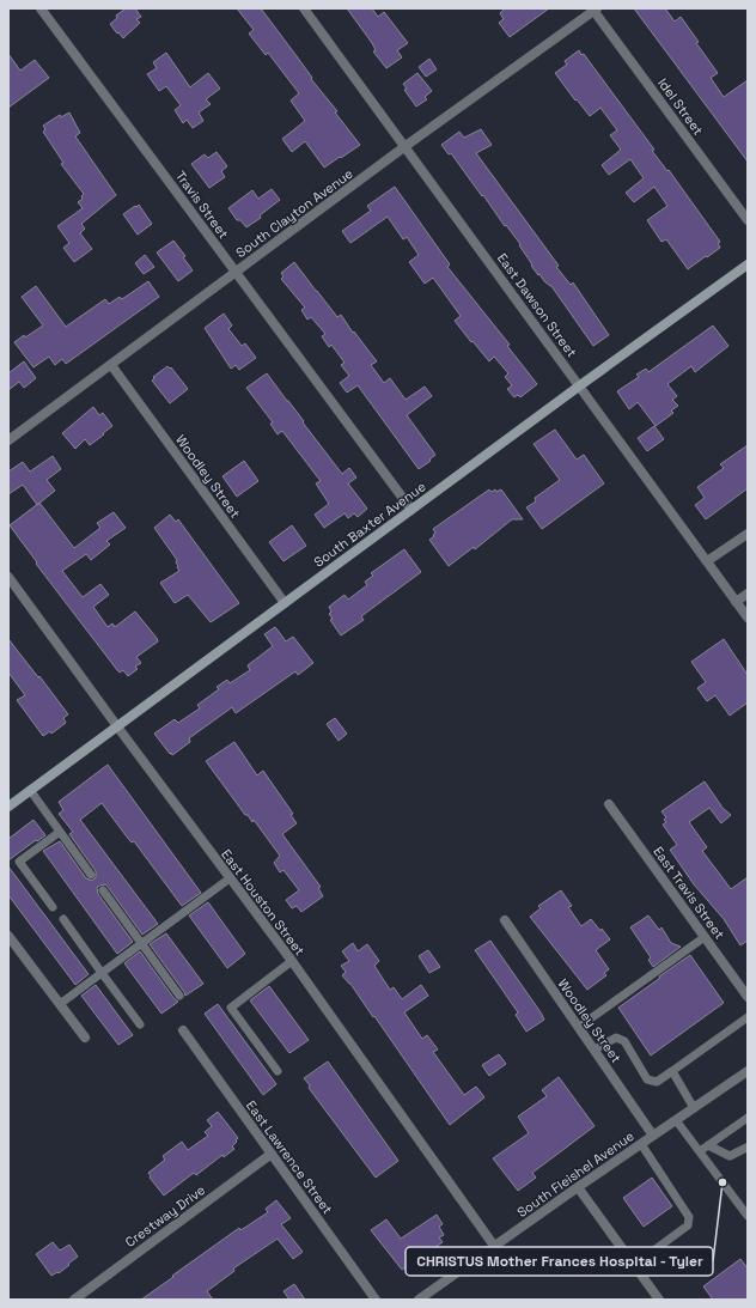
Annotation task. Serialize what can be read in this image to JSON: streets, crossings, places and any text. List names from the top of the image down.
{
  "streets": {
    "street": [
      "Idel Street",
      "Travis Street",
      "South Clayton Avenue",
      "East Dawson Street",
      "Woodley Street",
      "South Baxter Avenue",
      "East Travis Street",
      "East Houston Street",
      "East Lawrence Street",
      "South Fleishel Avenue",
      "Crestway Drive"
    ]
  },
  "crossings": [
    ["Idel Street", "South Clayton Avenue"],
    ["Travis Street", "South Clayton Avenue"],
    ["Travis Street", "South Baxter Avenue"],
    ["South Clayton Avenue", "East Dawson Street"],
    ["South Clayton Avenue", "Woodley Street"],
    ["East Dawson Street", "South Baxter Avenue"],
    ["Woodley Street", "South Baxter Avenue"],
    ["Woodley Street", "South Fleishel Avenue"],
    ["South Baxter Avenue", "East Houston Street"],
    ["East Houston Street", "South Fleishel Avenue"],
    ["East Lawrence Street", "Crestway Drive"]
  ],
  "places": ["CHRISTUS Mother Frances Hospital - Tyler"]
}
